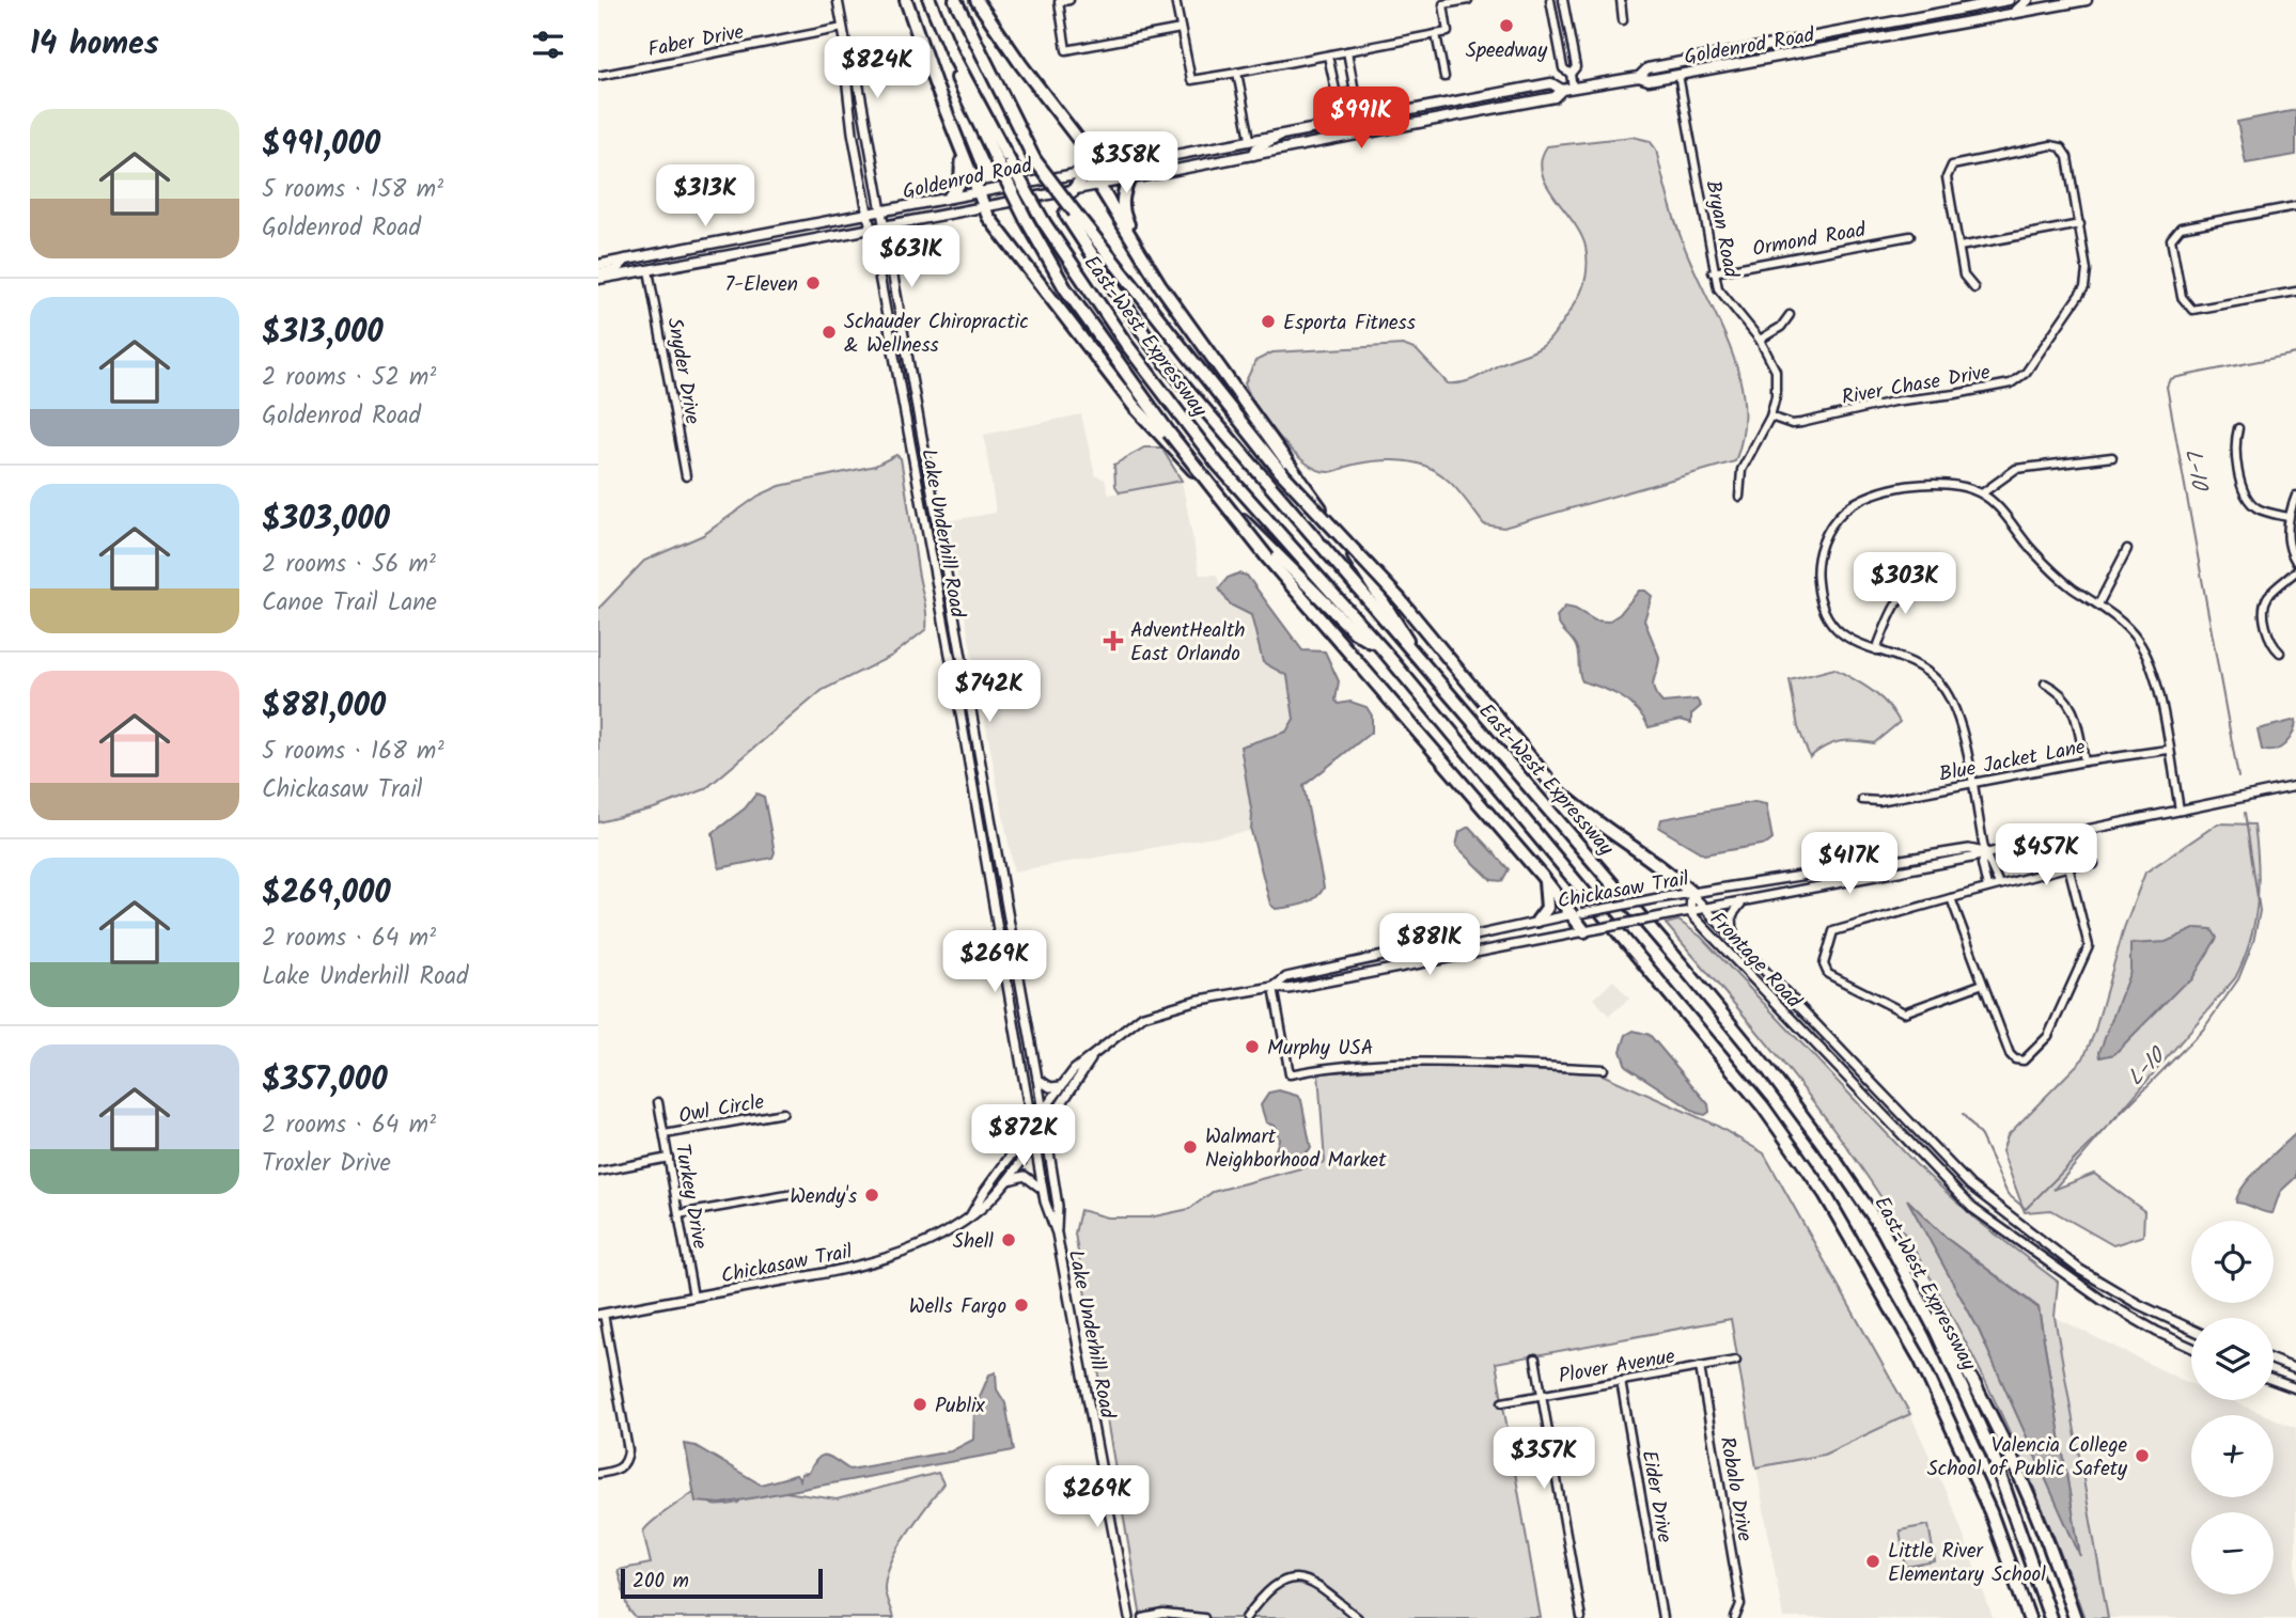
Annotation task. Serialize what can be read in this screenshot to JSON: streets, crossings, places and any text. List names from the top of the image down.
{
  "streets": {
    "highway": ["East-West Expressway"],
    "main road": ["Goldenrod Road"],
    "street": [
      "Faber Drive",
      "Bryan Road",
      "Ormond Road",
      "Snyder Drive",
      "River Chase Drive",
      "Lake Underhill Road",
      "Blue Jacket Lane",
      "Chickasaw Trail",
      "Frontage Road",
      "Owl Circle",
      "Turkey Drive",
      "Plover Avenue",
      "Robalo Drive",
      "Eider Drive"
    ]
  },
  "crossings": [
    ["Faber Drive", "Lake Underhill Road"],
    ["Goldenrod Road", "Bryan Road"],
    ["Goldenrod Road", "Snyder Drive"],
    ["Goldenrod Road", "Lake Underhill Road"],
    ["Bryan Road", "Ormond Road"],
    ["Bryan Road", "River Chase Drive"],
    ["Lake Underhill Road", "Chickasaw Trail"],
    ["Chickasaw Trail", "Frontage Road"],
    ["Chickasaw Trail", "Turkey Drive"],
    ["Owl Circle", "Turkey Drive"],
    ["Plover Avenue", "Robalo Drive"],
    ["Plover Avenue", "Eider Drive"]
  ],
  "water": ["L-10"],
  "places": {
    "other": [
      "Speedway",
      "7-Eleven",
      "Esporta Fitness",
      "Schauder Chiropractic & Wellness",
      "Murphy USA",
      "Walmart Neighborhood Market",
      "Wendy's",
      "Shell",
      "Wells Fargo",
      "Publix",
      "Valencia College School of Public Safety",
      "Little River Elementary School"
    ],
    "health": ["AdventHealth East Orlando"]
  },
  "scale_bar": "200 m",
  "page": {
    "heading": "14 homes",
    "price": [
      "$824K",
      "$991K",
      "$358K",
      "$313K",
      "$631K",
      "$303K",
      "$742K",
      "$457K",
      "$417K",
      "$881K",
      "$269K",
      "$872K",
      "$357K",
      "$269K"
    ],
    "list": [
      {
        "name": "$991,000",
        "note": "5 rooms · 158 m² · Goldenrod Road"
      },
      {
        "name": "$313,000",
        "note": "2 rooms · 52 m² · Goldenrod Road"
      },
      {
        "name": "$303,000",
        "note": "2 rooms · 56 m² · Canoe Trail Lane"
      },
      {
        "name": "$881,000",
        "note": "5 rooms · 168 m² · Chickasaw Trail"
      },
      {
        "name": "$269,000",
        "note": "2 rooms · 64 m² · Lake Underhill Road"
      },
      {
        "name": "$357,000",
        "note": "2 rooms · 64 m² · Troxler Drive"
      }
    ],
    "map_buttons": ["+", "−"],
    "scale": "200 m"
  }
}
